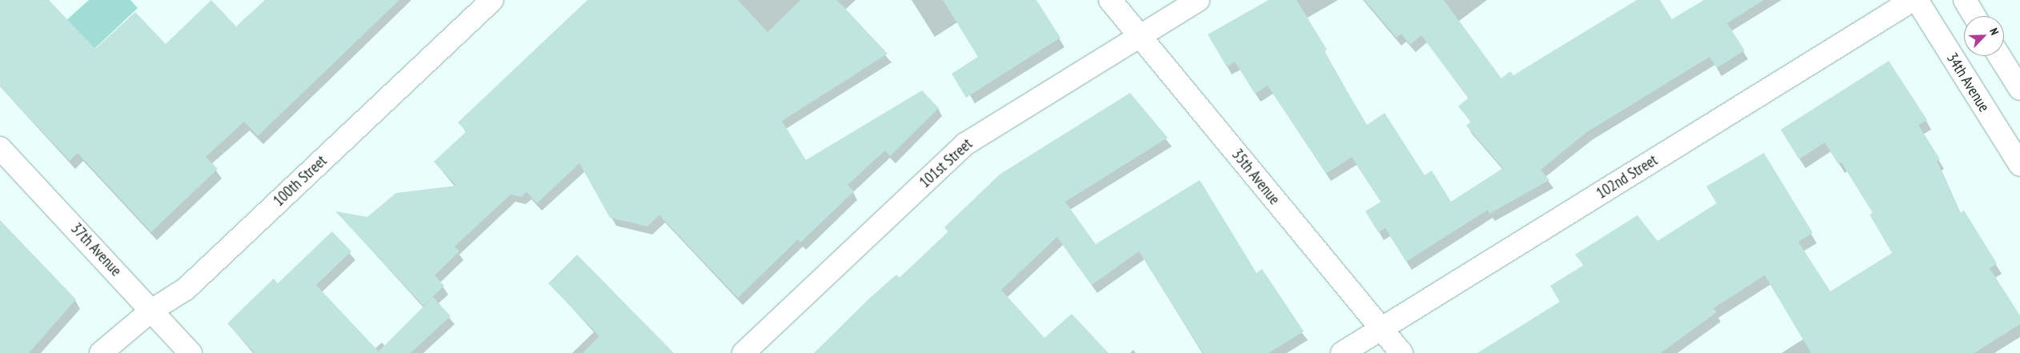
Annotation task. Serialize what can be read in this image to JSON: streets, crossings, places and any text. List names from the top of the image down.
{
  "streets": {
    "street": [
      "34th Avenue",
      "101st Street",
      "35th Avenue",
      "102nd Street",
      "100th Street",
      "37th Avenue"
    ]
  },
  "crossings": [
    ["101st Street", "35th Avenue"],
    ["35th Avenue", "102nd Street"],
    ["100th Street", "37th Avenue"]
  ],
  "north": "top right"
}
